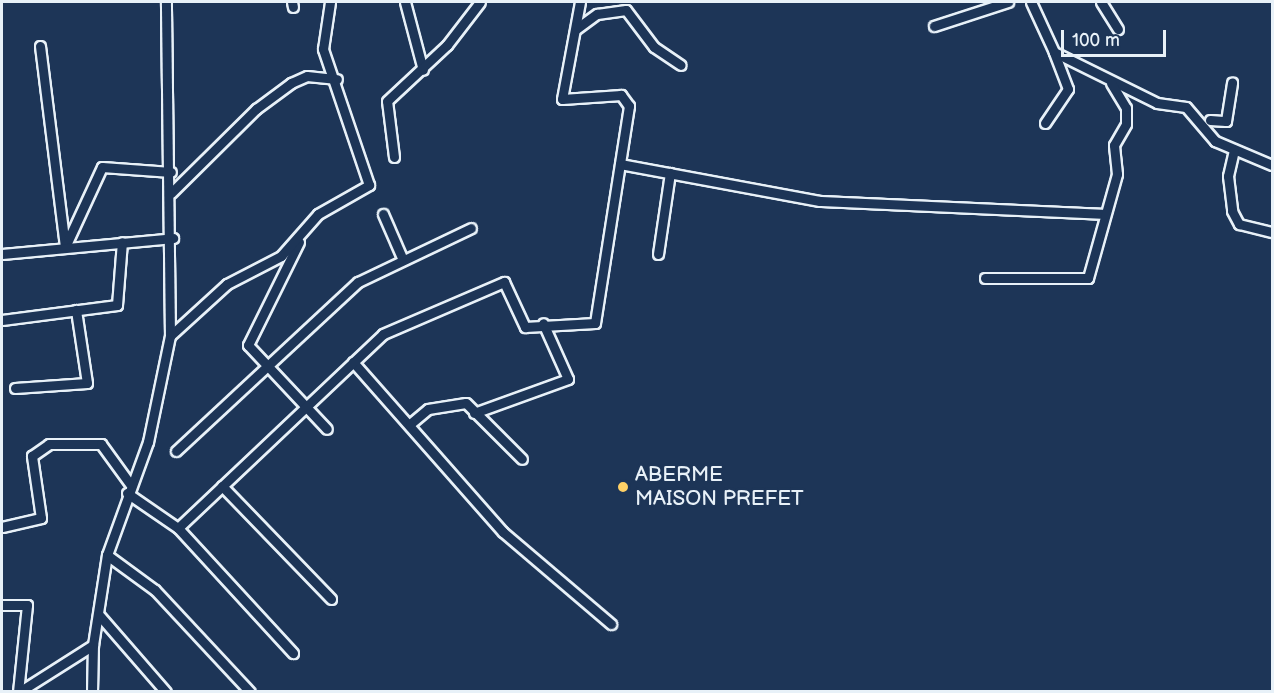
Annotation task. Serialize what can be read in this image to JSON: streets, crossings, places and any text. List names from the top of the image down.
{
  "places": ["ABERME MAISON PREFET"],
  "scale_bar": "100 m"
}
